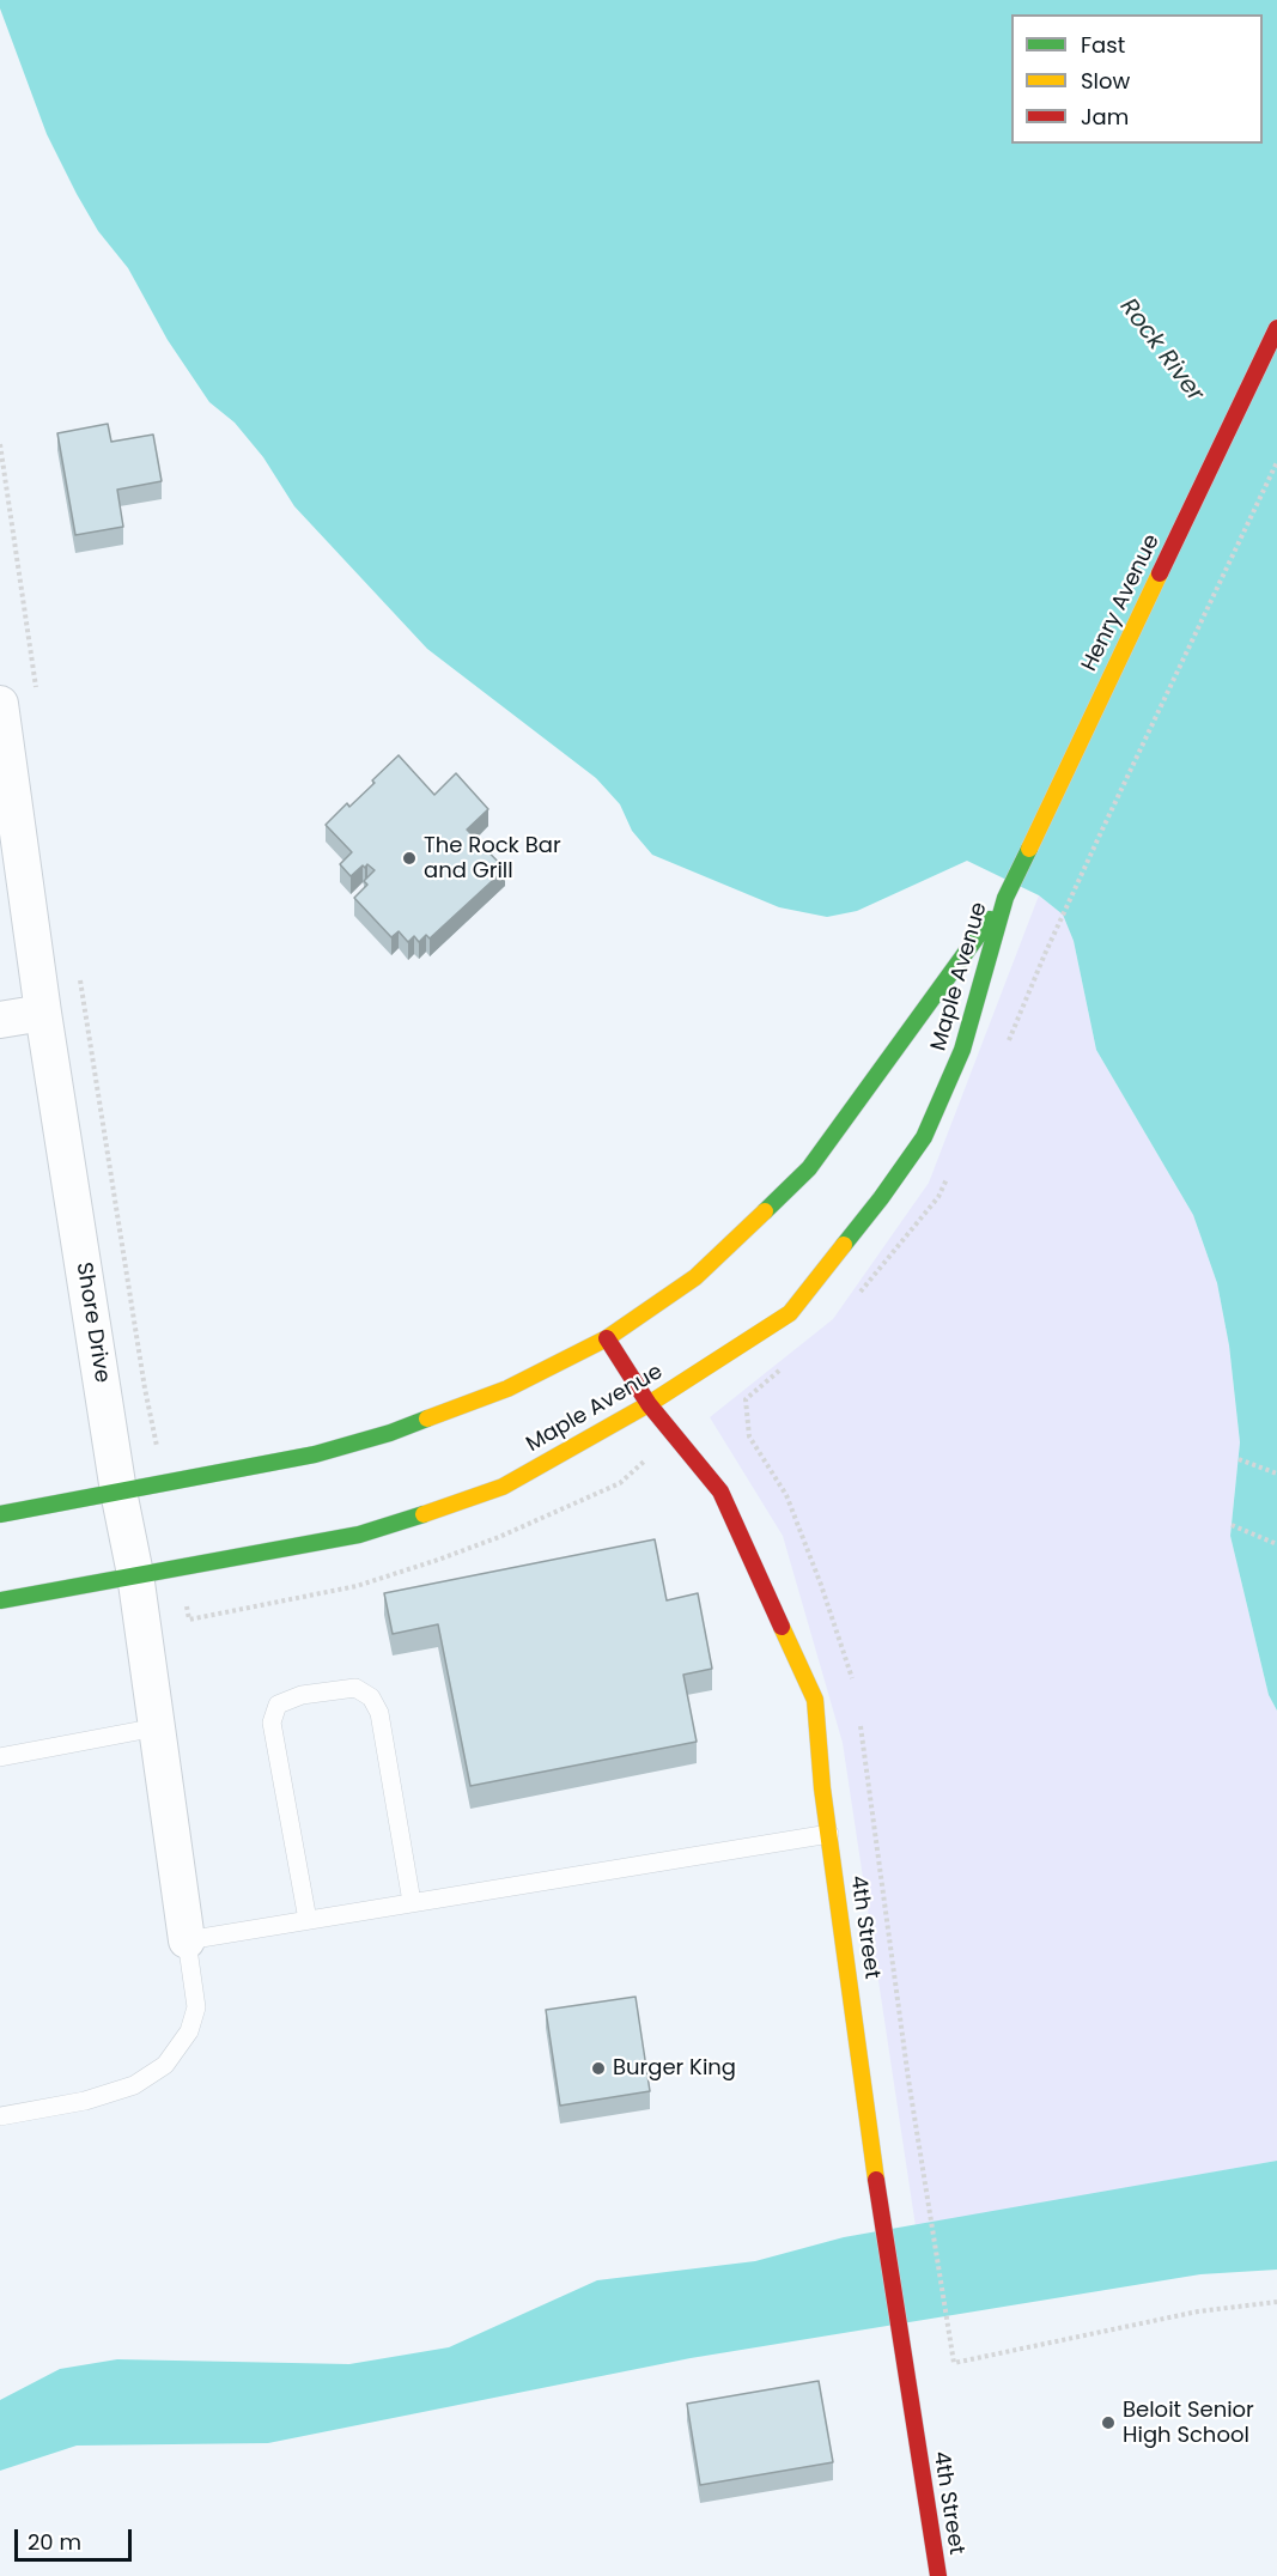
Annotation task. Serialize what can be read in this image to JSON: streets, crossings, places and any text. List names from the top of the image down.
{
  "streets": {
    "street": [
      "Henry Avenue",
      "Maple Avenue",
      "Shore Drive",
      "4th Street"
    ]
  },
  "crossings": [
    ["Henry Avenue", "Maple Avenue"],
    ["Maple Avenue", "Shore Drive"],
    ["Maple Avenue", "4th Street"]
  ],
  "water": ["Rock River"],
  "places": ["The Rock Bar and Grill", "Burger King", "Beloit Senior High School"],
  "legend": ["Fast", "Slow", "Jam"],
  "scale_bar": "20 m"
}
